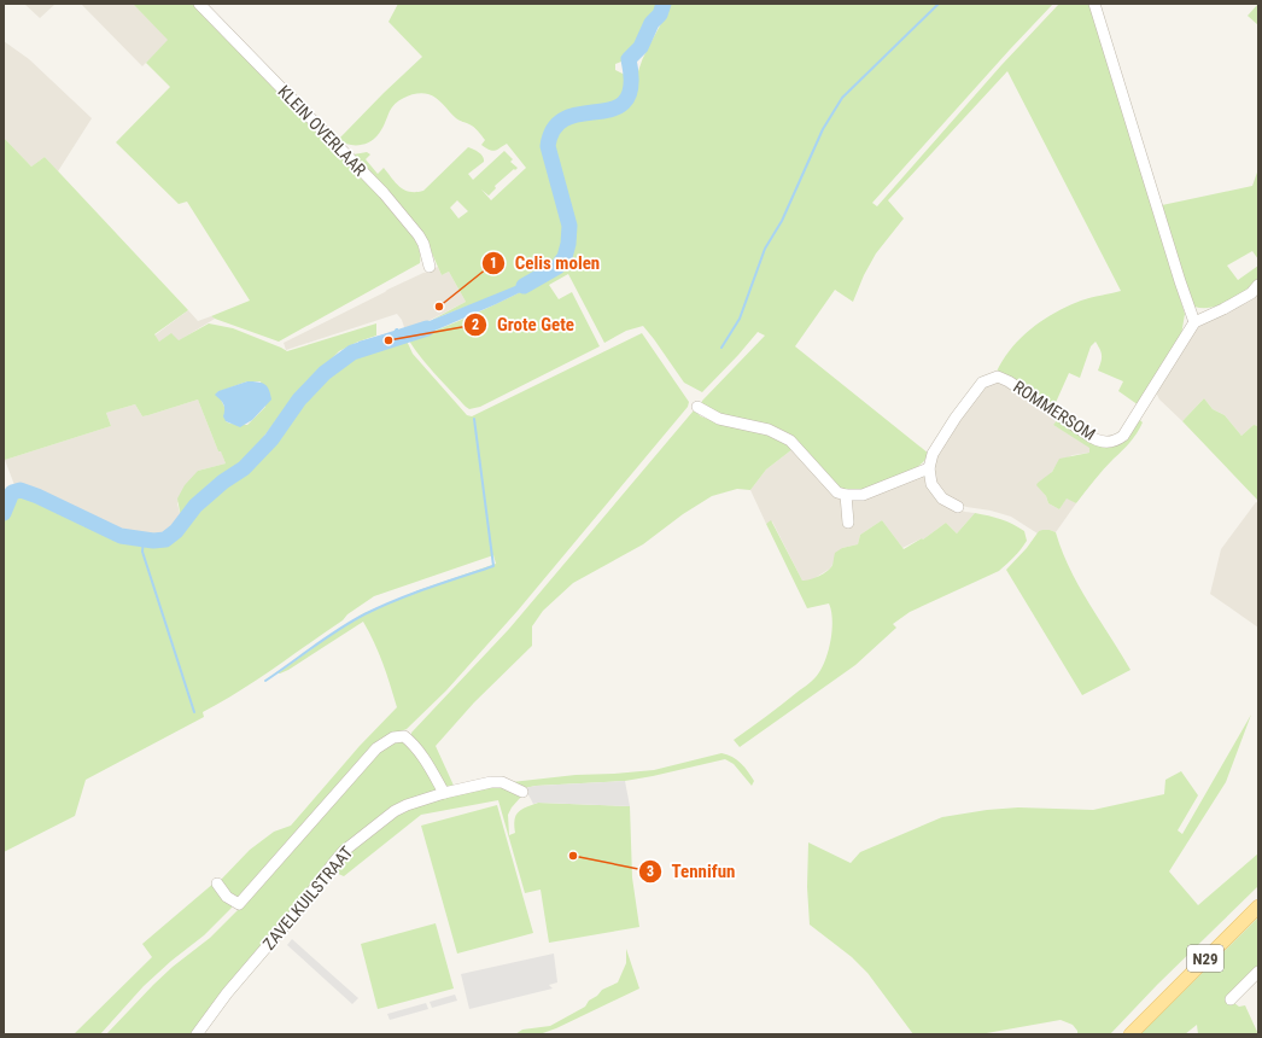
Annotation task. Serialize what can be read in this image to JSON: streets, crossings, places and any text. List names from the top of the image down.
{
  "streets": {
    "main road": ["N29"],
    "street": ["KLEIN OVERLAAR", "ROMMERSOM", "ZAVELKUILSTRAAT"]
  },
  "places": ["Celis molen", "Grote Gete", "Tennifun"]
}
